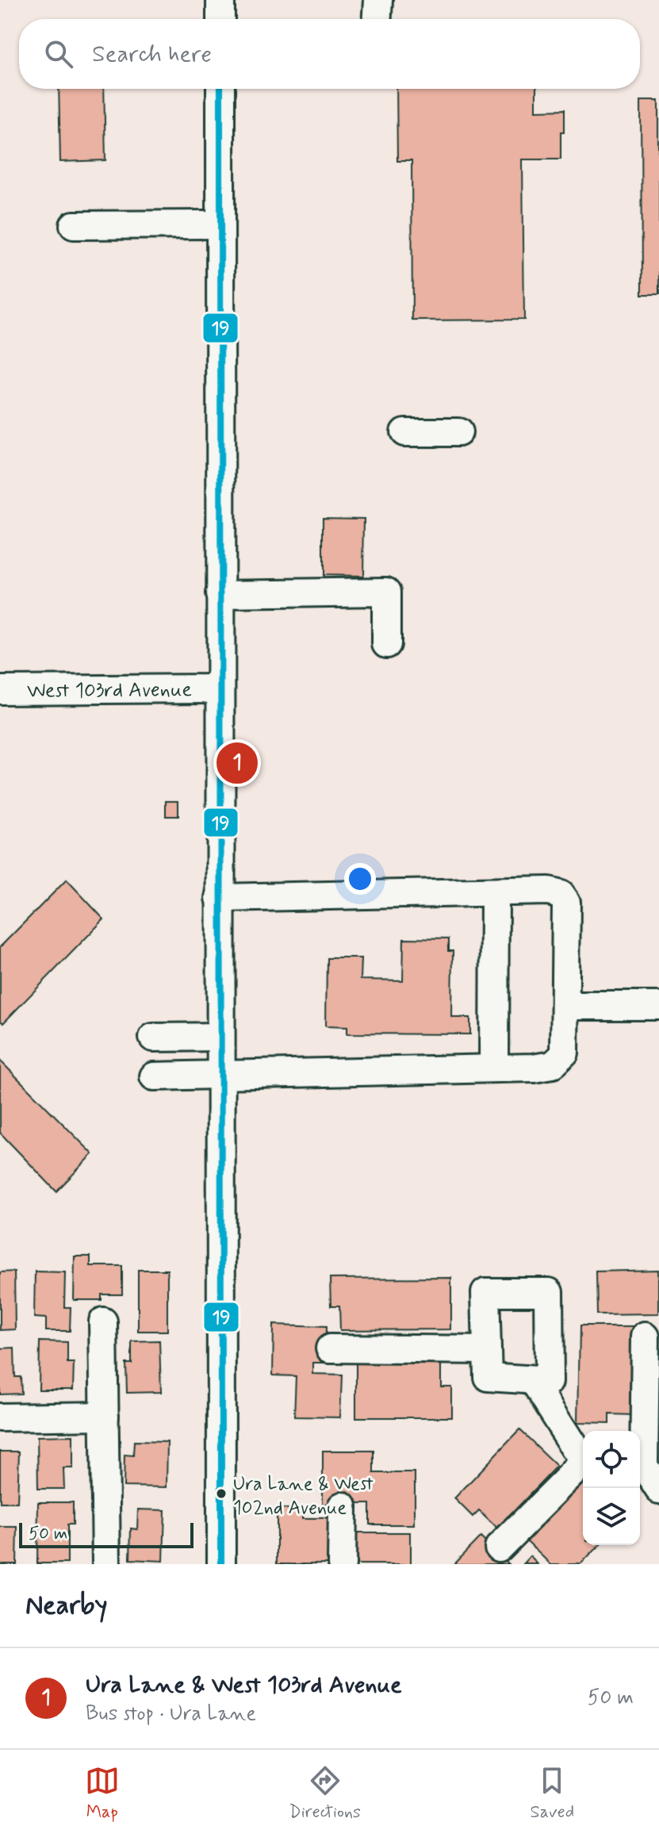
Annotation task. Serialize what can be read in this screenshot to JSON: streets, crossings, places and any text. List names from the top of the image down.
{
  "streets": {
    "street": ["West 103rd Avenue"]
  },
  "places": ["Ura Lane & West 102nd Avenue"],
  "lines": ["transit line 19"],
  "scale_bar": "50 m",
  "page": {
    "search": "Search here",
    "pins": "1",
    "scale": "50 m",
    "heading": "Nearby",
    "list": [
      {
        "mark": "1",
        "name": "Ura Lane & West 103rd Avenue",
        "note": "Bus stop · Ura Lane",
        "value": "50 m"
      }
    ],
    "nav": ["Map", "Directions", "Saved"]
  }
}
